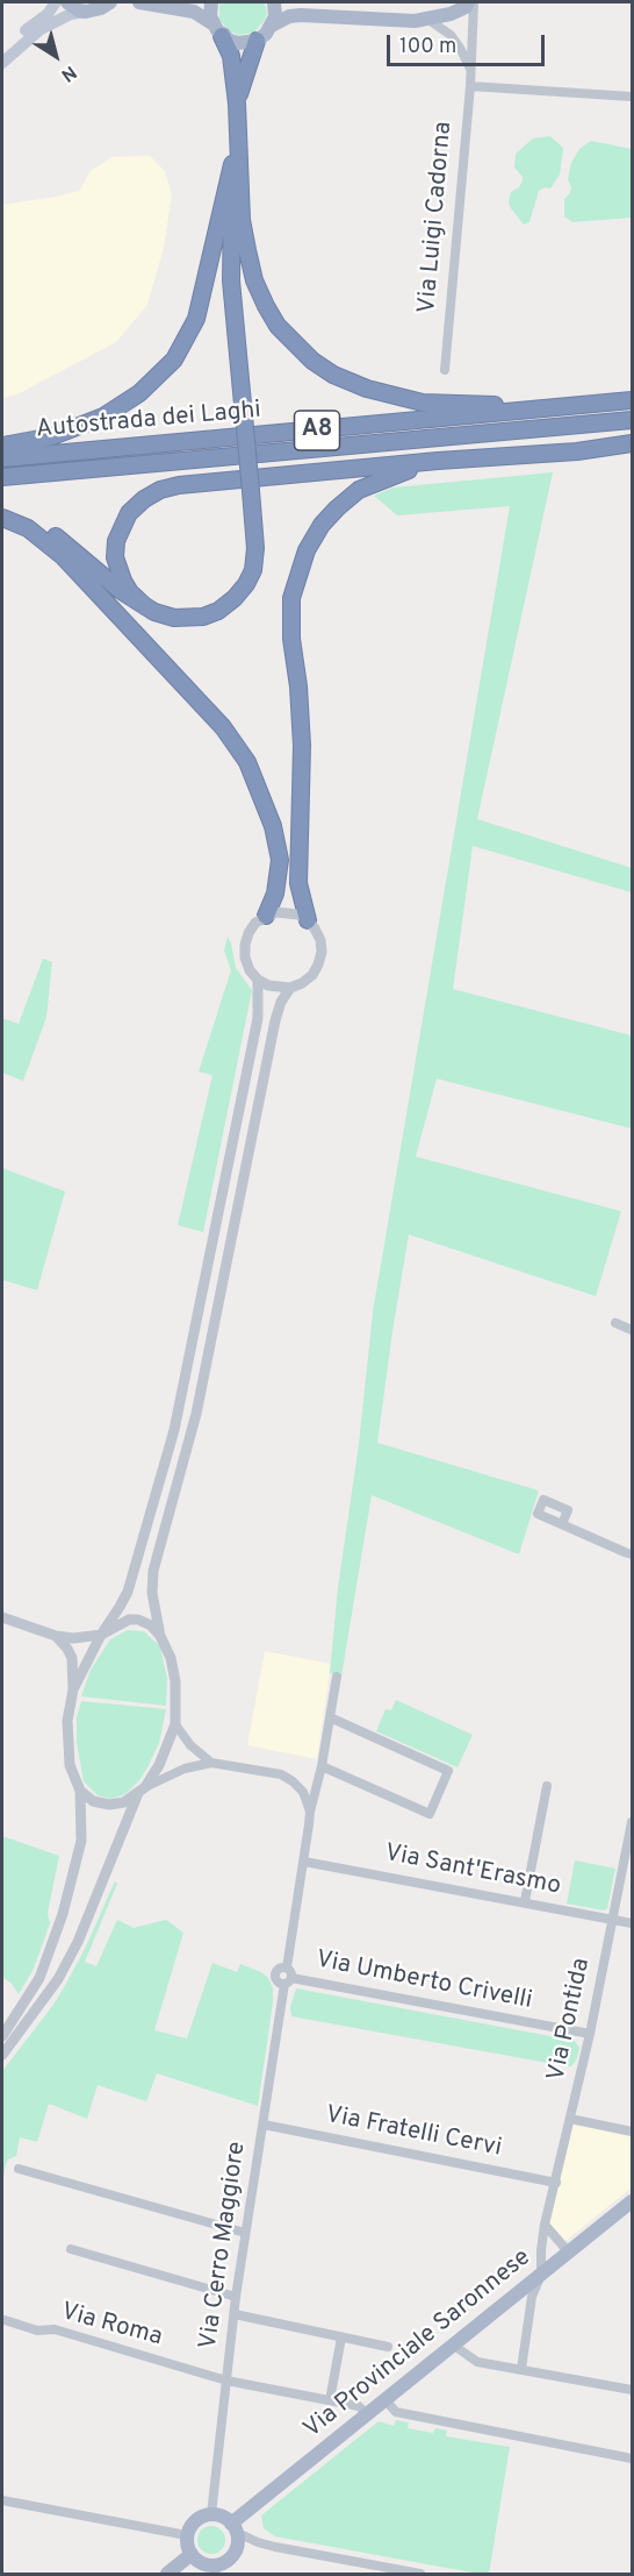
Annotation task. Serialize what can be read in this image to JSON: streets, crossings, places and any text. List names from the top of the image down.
{
  "streets": {
    "highway": ["Autostrada dei Laghi", "A8"],
    "main road": ["Via Provinciale Saronnese"],
    "street": [
      "Via Luigi Cadorna",
      "Via Sant'Erasmo",
      "Via Umberto Crivelli",
      "Via Pontida",
      "Via Fratelli Cervi",
      "Via Cerro Maggiore",
      "Via Roma"
    ]
  },
  "crossings": [
    ["Via Sant'Erasmo", "Via Pontida"],
    ["Via Umberto Crivelli", "Via Pontida"],
    ["Via Umberto Crivelli", "Via Cerro Maggiore"],
    ["Via Pontida", "Via Fratelli Cervi"],
    ["Via Pontida", "Via Provinciale Saronnese"],
    ["Via Fratelli Cervi", "Via Cerro Maggiore"],
    ["Via Cerro Maggiore", "Via Roma"],
    ["Via Cerro Maggiore", "Via Provinciale Saronnese"],
    ["Via Roma", "Via Provinciale Saronnese"]
  ],
  "scale_bar": "100 m",
  "north": "bottom right"
}
